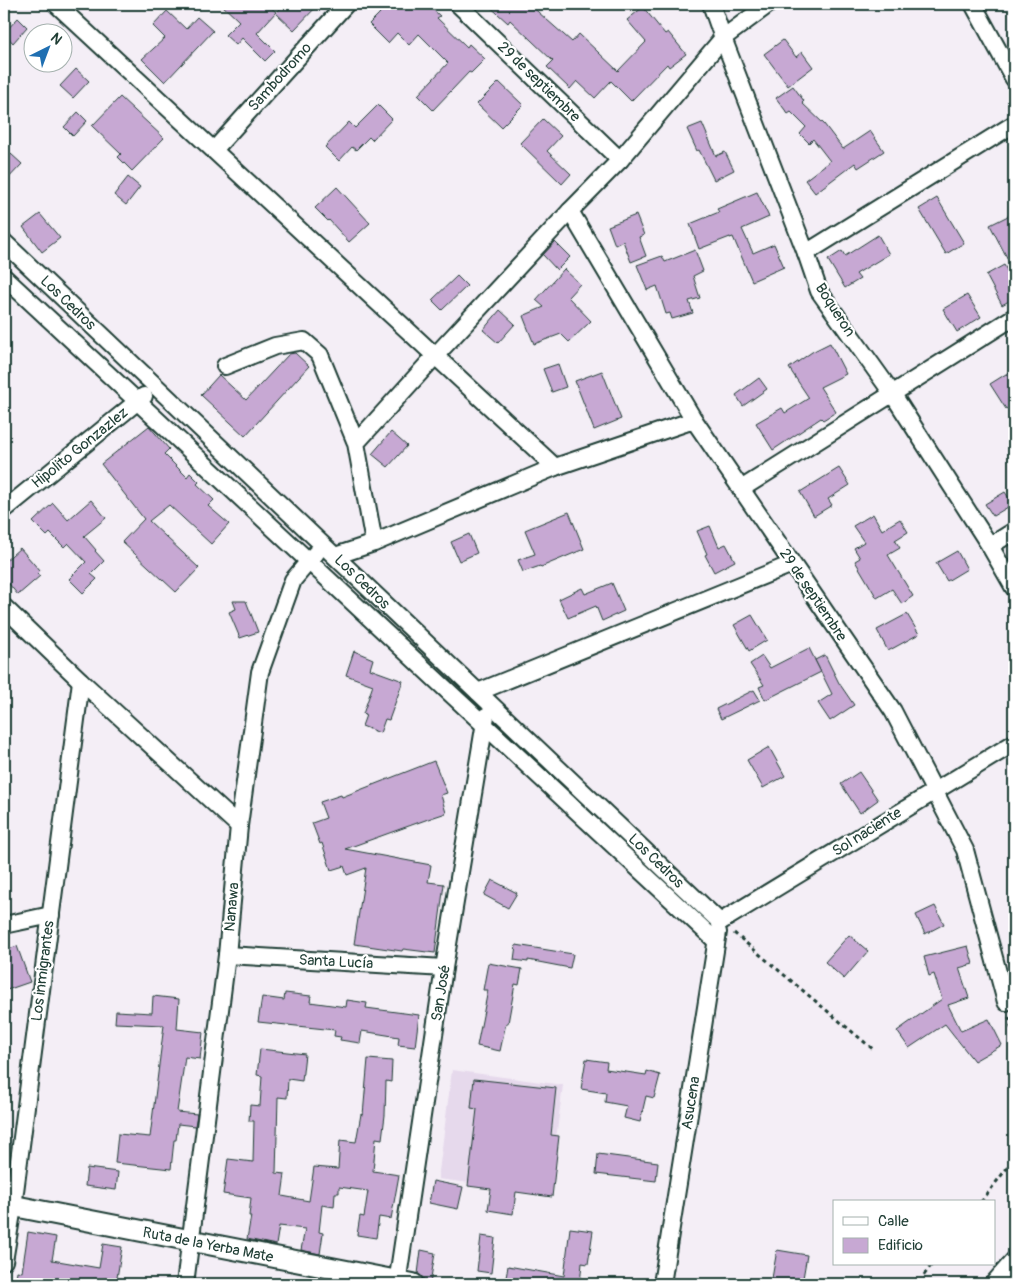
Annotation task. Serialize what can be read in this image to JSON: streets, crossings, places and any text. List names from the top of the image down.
{
  "streets": {
    "main road": ["Ruta de la Yerba Mate"],
    "street": [
      "Sambodromo",
      "29 de septiembre",
      "Los Cedros",
      "Boqueron",
      "Hipolito Gonzazlez",
      "Sol naciente",
      "Nanawa",
      "Santa Lucía",
      "Los inmigrantes",
      "San José",
      "Asucena"
    ]
  },
  "crossings": [
    ["29 de septiembre", "Sol naciente"],
    ["Los Cedros", "Hipolito Gonzazlez"],
    ["Los Cedros", "Sol naciente"],
    ["Los Cedros", "Nanawa"],
    ["Los Cedros", "San José"],
    ["Los Cedros", "Asucena"],
    ["Sol naciente", "Asucena"],
    ["Nanawa", "Santa Lucía"],
    ["Nanawa", "Ruta de la Yerba Mate"],
    ["Santa Lucía", "San José"],
    ["Los inmigrantes", "Ruta de la Yerba Mate"],
    ["San José", "Ruta de la Yerba Mate"]
  ],
  "legend": ["Calle", "Edificio"],
  "north": "top right"
}
